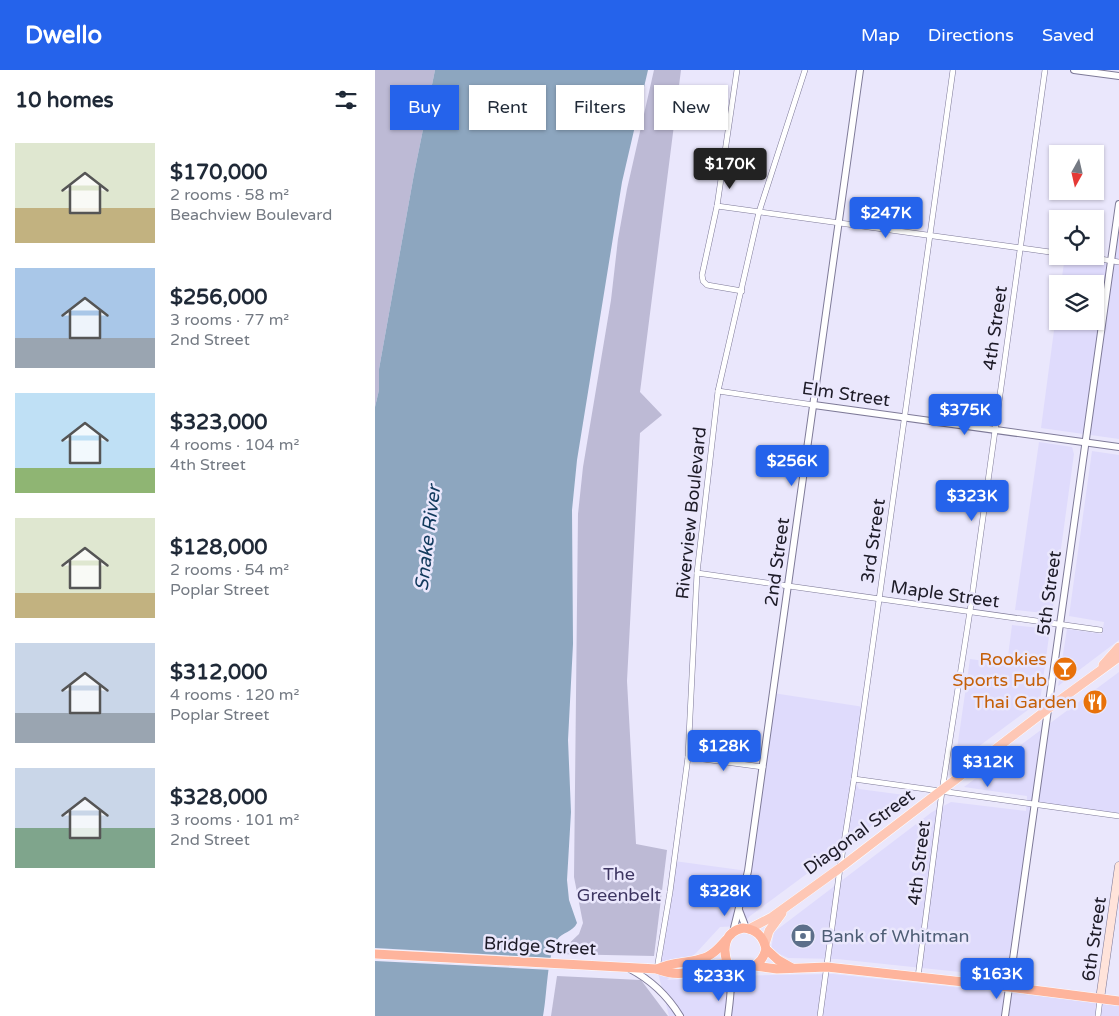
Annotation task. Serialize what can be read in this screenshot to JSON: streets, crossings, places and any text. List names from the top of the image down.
{
  "streets": {
    "highway": ["Bridge Street"],
    "main road": ["Diagonal Street", "6th Street"],
    "street": [
      "4th Street",
      "Elm Street",
      "Riverview Boulevard",
      "3rd Street",
      "2nd Street",
      "5th Street",
      "Maple Street"
    ]
  },
  "crossings": [
    ["4th Street", "Elm Street"],
    ["4th Street", "Maple Street"],
    ["4th Street", "Diagonal Street"],
    ["Elm Street", "Riverview Boulevard"],
    ["Elm Street", "3rd Street"],
    ["Elm Street", "2nd Street"],
    ["Elm Street", "5th Street"],
    ["Riverview Boulevard", "Maple Street"],
    ["Riverview Boulevard", "Bridge Street"],
    ["3rd Street", "Maple Street"],
    ["3rd Street", "Diagonal Street"],
    ["2nd Street", "Maple Street"],
    ["2nd Street", "Diagonal Street"],
    ["2nd Street", "Bridge Street"],
    ["5th Street", "Maple Street"],
    ["5th Street", "Diagonal Street"],
    ["Diagonal Street", "Bridge Street"]
  ],
  "water": ["Snake River"],
  "parks": ["The Greenbelt"],
  "places": {
    "bar": ["Rookies Sports Pub"],
    "restaurant": ["Thai Garden"],
    "bank": ["Bank of Whitman"]
  },
  "north": "bottom",
  "page": {
    "header": "Dwello",
    "nav": ["Map", "Directions", "Saved"],
    "heading": "10 homes",
    "chip": [
      "Buy",
      "Rent",
      "Filters",
      "New"
    ],
    "list": [
      {
        "name": "$170,000",
        "note": "2 rooms · 58 m² · Beachview Boulevard"
      },
      {
        "name": "$256,000",
        "note": "3 rooms · 77 m² · 2nd Street"
      },
      {
        "name": "$323,000",
        "note": "4 rooms · 104 m² · 4th Street"
      },
      {
        "name": "$128,000",
        "note": "2 rooms · 54 m² · Poplar Street"
      },
      {
        "name": "$312,000",
        "note": "4 rooms · 120 m² · Poplar Street"
      },
      {
        "name": "$328,000",
        "note": "3 rooms · 101 m² · 2nd Street"
      }
    ],
    "price": [
      "$170K",
      "$247K",
      "$375K",
      "$256K",
      "$323K",
      "$128K",
      "$312K",
      "$328K",
      "$163K",
      "$233K"
    ]
  }
}
